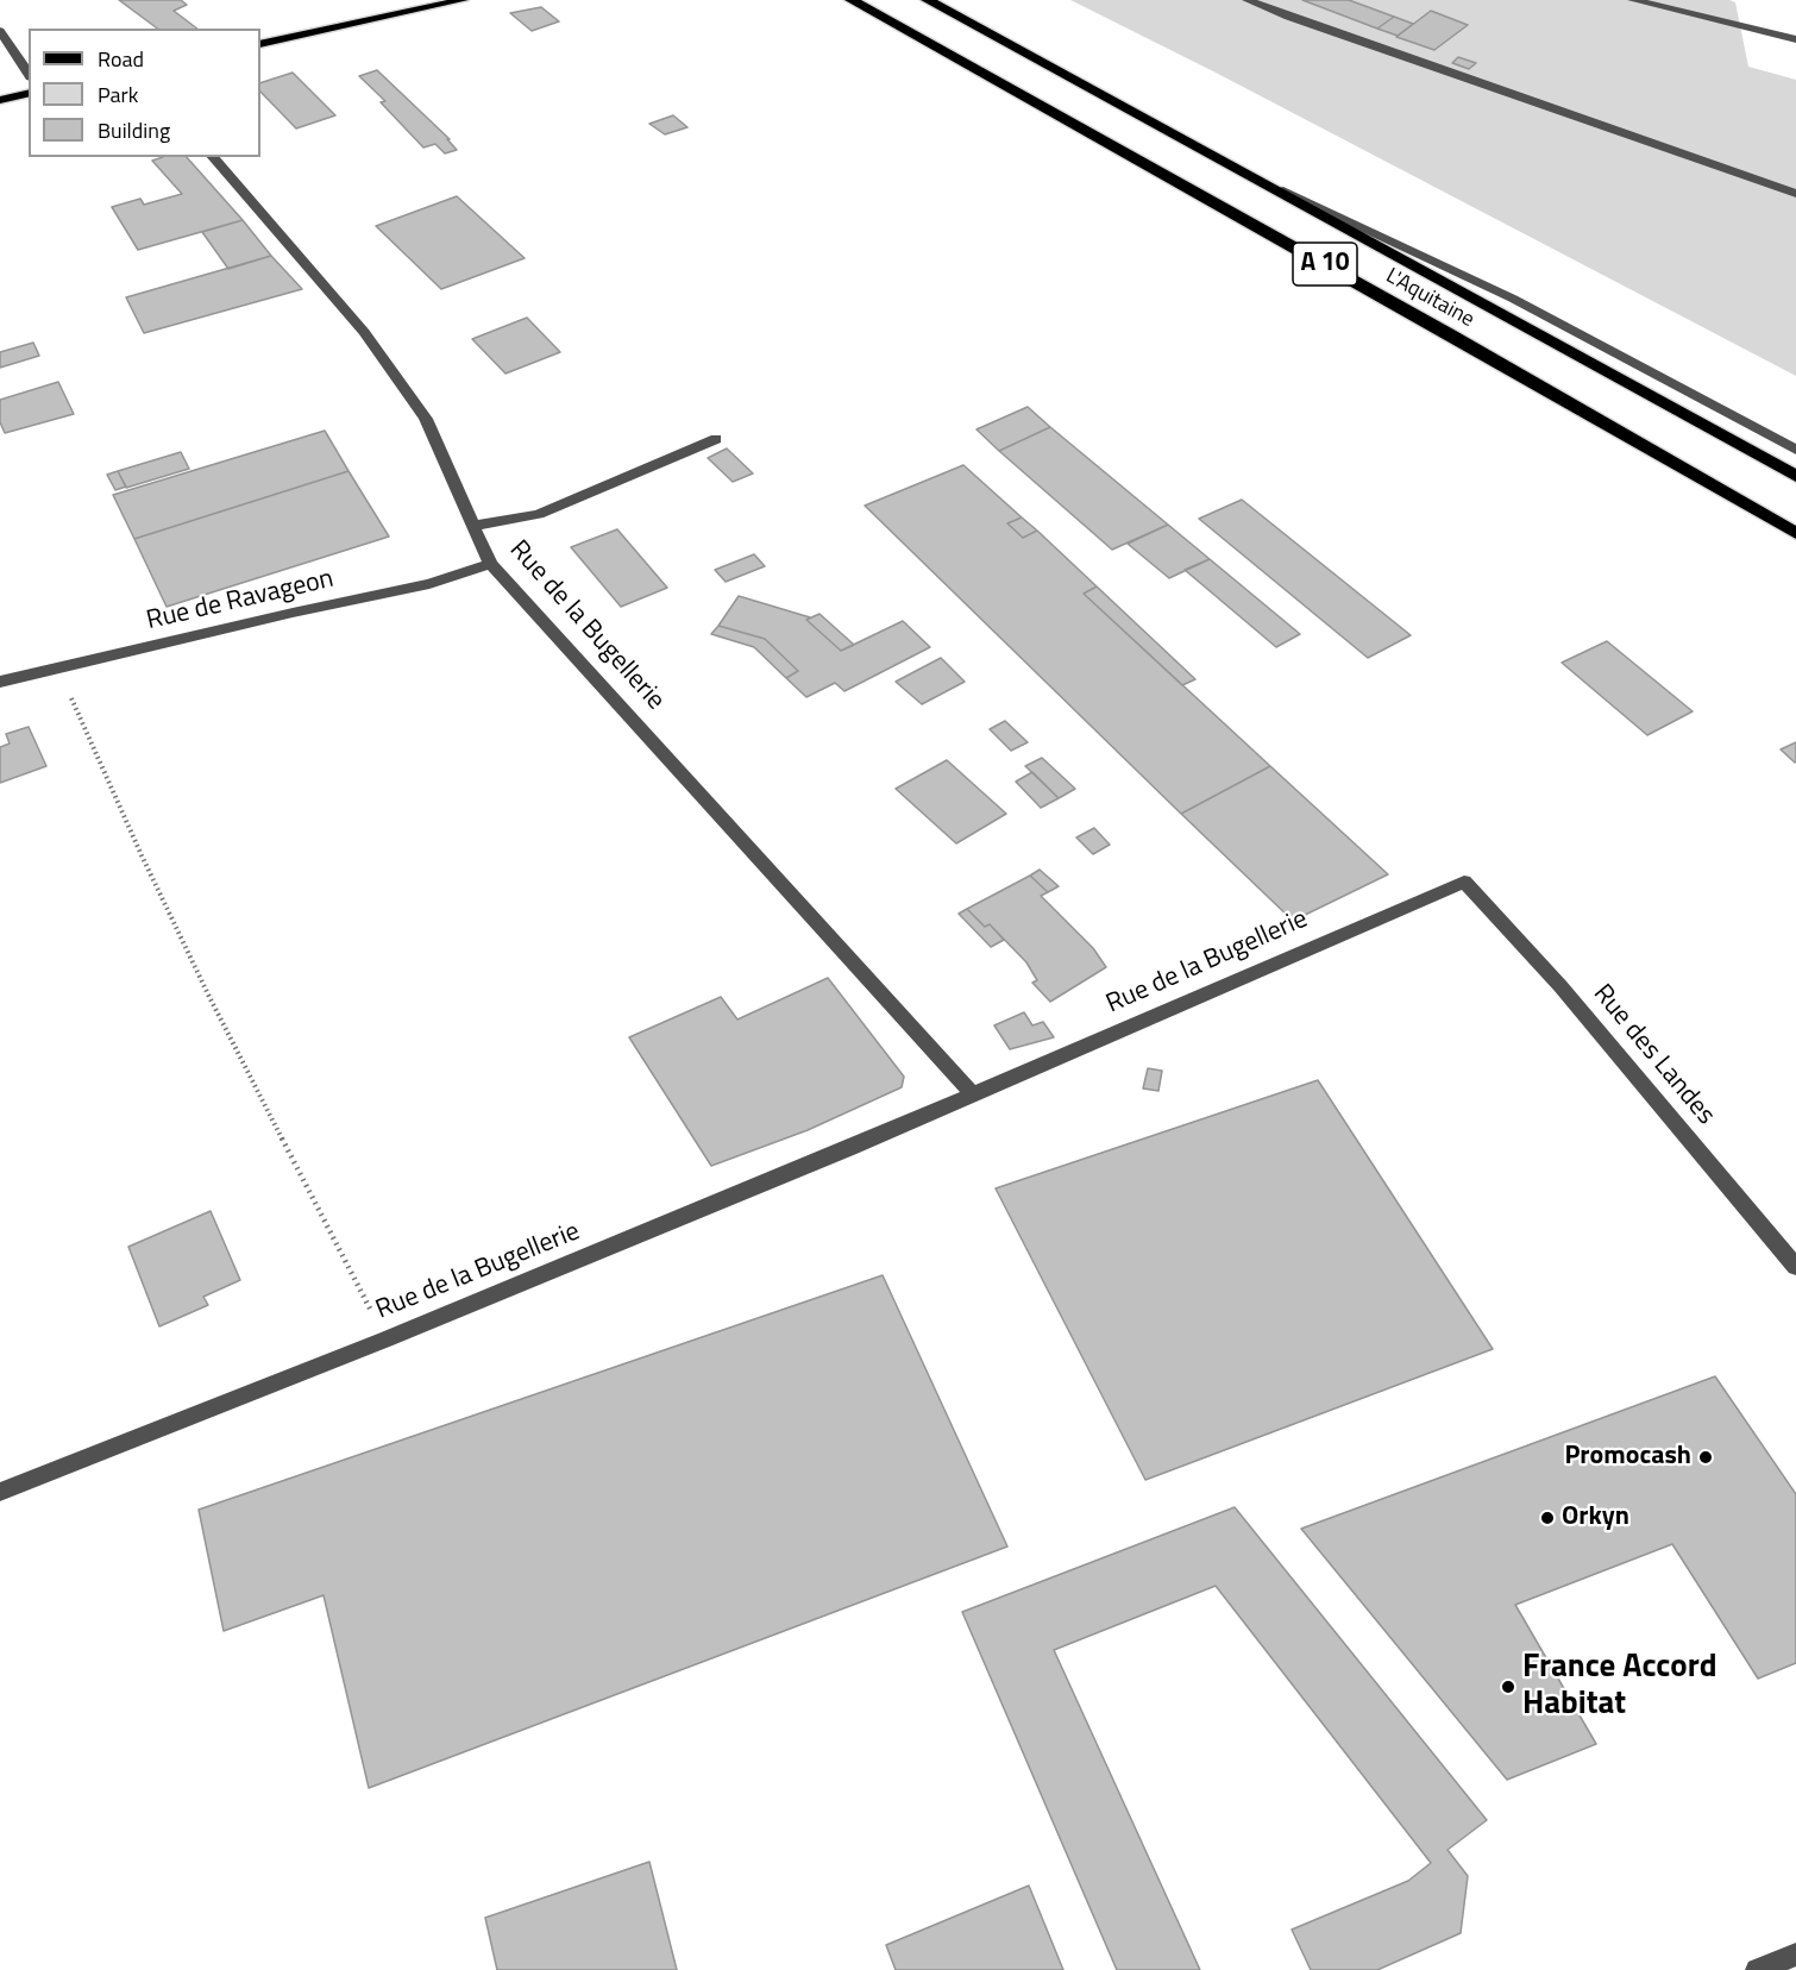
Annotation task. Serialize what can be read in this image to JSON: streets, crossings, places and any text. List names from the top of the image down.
{
  "streets": {
    "highway": ["A 10", "L'Aquitaine"],
    "street": ["Rue de Ravageon", "Rue de la Bugellerie", "Rue des Landes"]
  },
  "crossings": [
    ["Rue de Ravageon", "Rue de la Bugellerie"],
    ["Rue de la Bugellerie", "Rue des Landes"]
  ],
  "places": ["Promocash", "Orkyn", "France Accord Habitat"],
  "legend": ["Road", "Park", "Building"]
}
